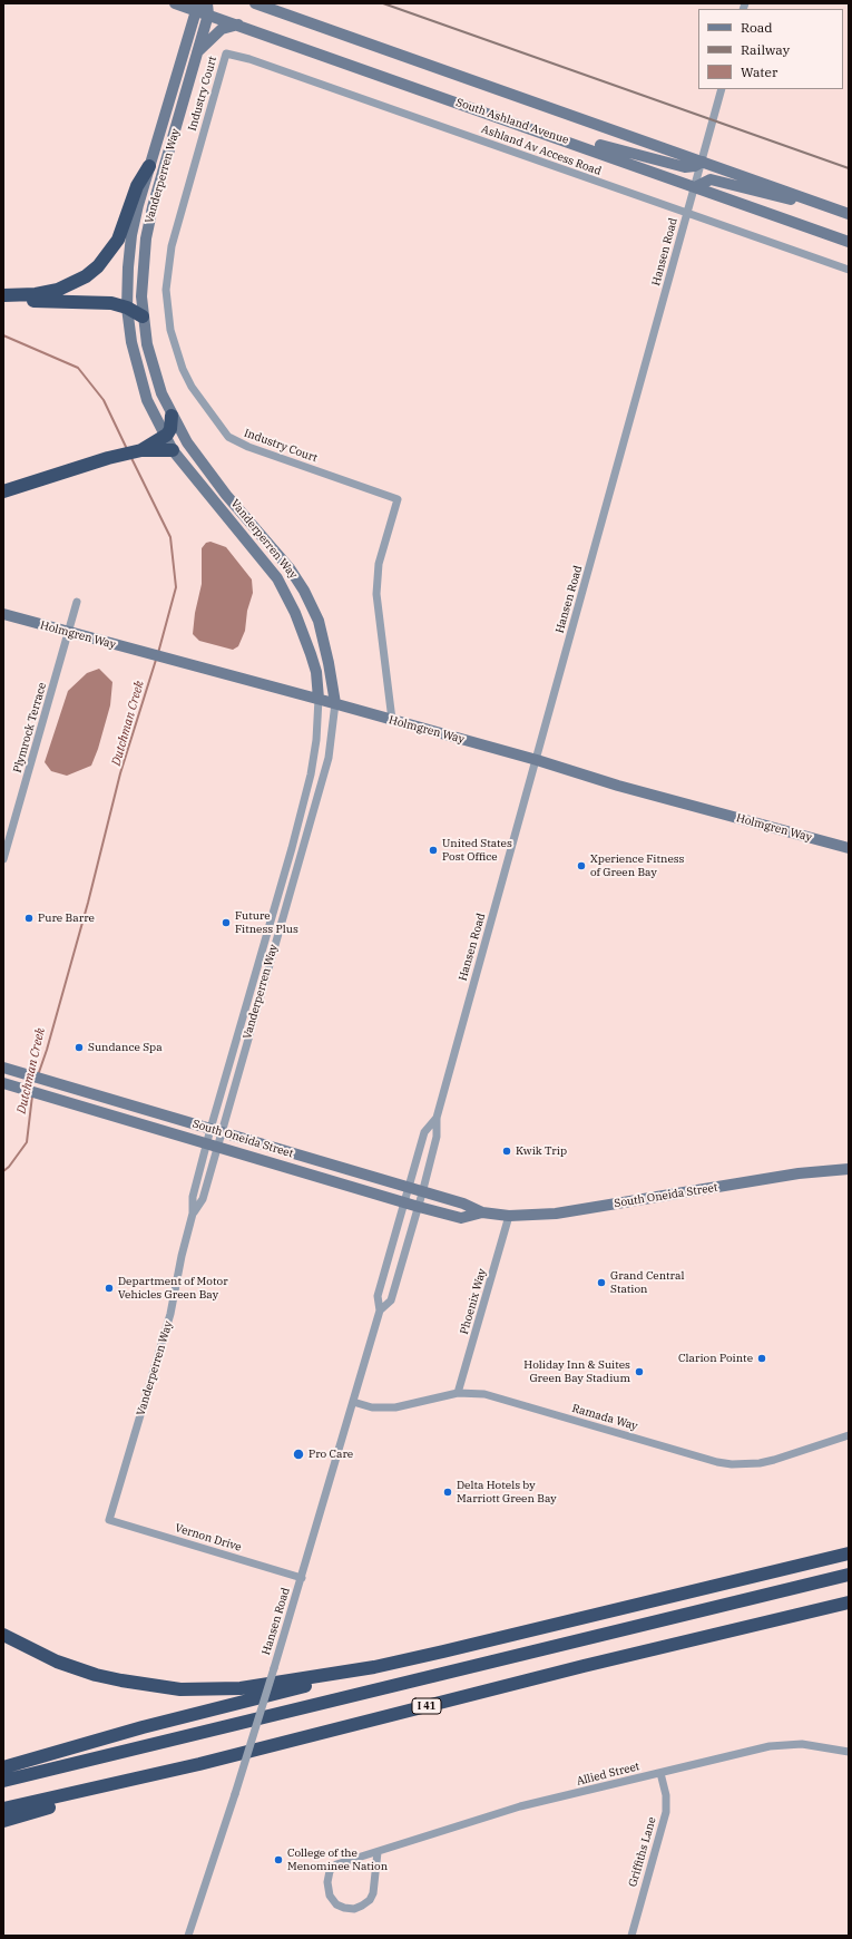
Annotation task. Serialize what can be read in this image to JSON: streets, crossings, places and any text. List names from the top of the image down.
{
  "streets": {
    "highway": ["I 41"],
    "street": [
      "Industry Court",
      "South Ashland Avenue",
      "Ashland Av Access Road",
      "Vanderperren Way",
      "Hansen Road",
      "Holmgren Way",
      "Plymrock Terrace",
      "South Oneida Street",
      "Phoenix Way",
      "Ramada Way",
      "Vernon Drive",
      "Allied Street",
      "Griffiths Lane"
    ]
  },
  "crossings": [
    ["Industry Court", "Ashland Av Access Road"],
    ["Industry Court", "Holmgren Way"],
    ["South Ashland Avenue", "Vanderperren Way"],
    ["South Ashland Avenue", "Hansen Road"],
    ["Ashland Av Access Road", "Hansen Road"],
    ["Vanderperren Way", "Holmgren Way"],
    ["Vanderperren Way", "South Oneida Street"],
    ["Vanderperren Way", "Vernon Drive"],
    ["Hansen Road", "Holmgren Way"],
    ["Hansen Road", "South Oneida Street"],
    ["Hansen Road", "Ramada Way"],
    ["Hansen Road", "Vernon Drive"],
    ["Holmgren Way", "Plymrock Terrace"],
    ["South Oneida Street", "Phoenix Way"],
    ["Phoenix Way", "Ramada Way"],
    ["Allied Street", "Griffiths Lane"]
  ],
  "water": ["Dutchman Creek"],
  "places": [
    "United States Post Office",
    "Xperience Fitness of Green Bay",
    "Pure Barre",
    "Future Fitness Plus",
    "Sundance Spa",
    "Kwik Trip",
    "Grand Central Station",
    "Department of Motor Vehicles Green Bay",
    "Clarion Pointe",
    "Holiday Inn & Suites Green Bay Stadium",
    "Pro Care",
    "Delta Hotels by Marriott Green Bay",
    "College of the Menominee Nation"
  ],
  "legend": ["Road", "Railway", "Water"]
}
